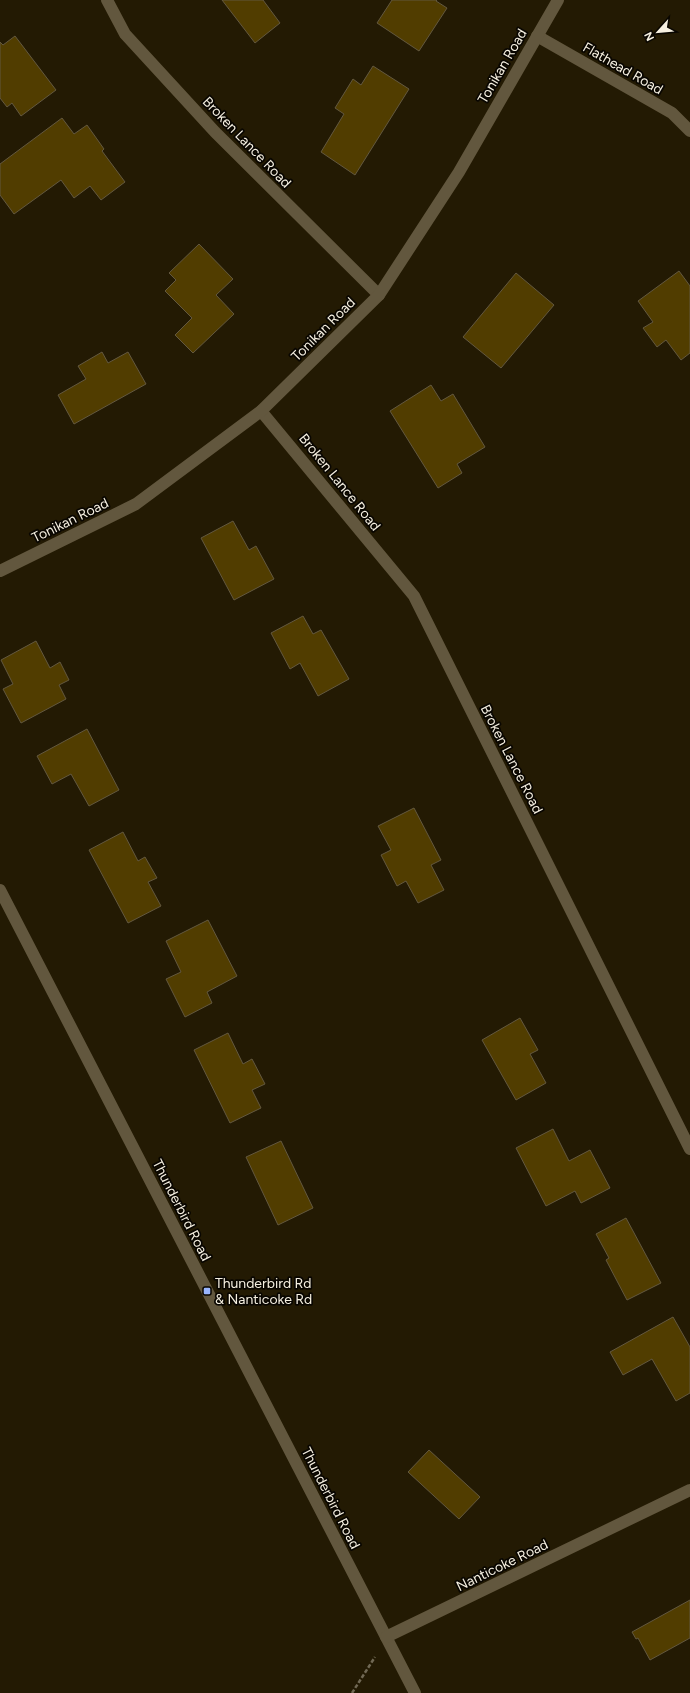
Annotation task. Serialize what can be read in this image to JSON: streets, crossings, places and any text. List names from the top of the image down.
{
  "streets": {
    "street": [
      "Tonikan Road",
      "Flathead Road",
      "Broken Lance Road",
      "Thunderbird Road",
      "Nanticoke Road"
    ]
  },
  "crossings": [
    ["Tonikan Road", "Flathead Road"],
    ["Tonikan Road", "Broken Lance Road"],
    ["Thunderbird Road", "Nanticoke Road"]
  ],
  "places": {
    "transit": ["Thunderbird Rd & Nanticoke Rd"]
  },
  "north": "bottom left"
}
